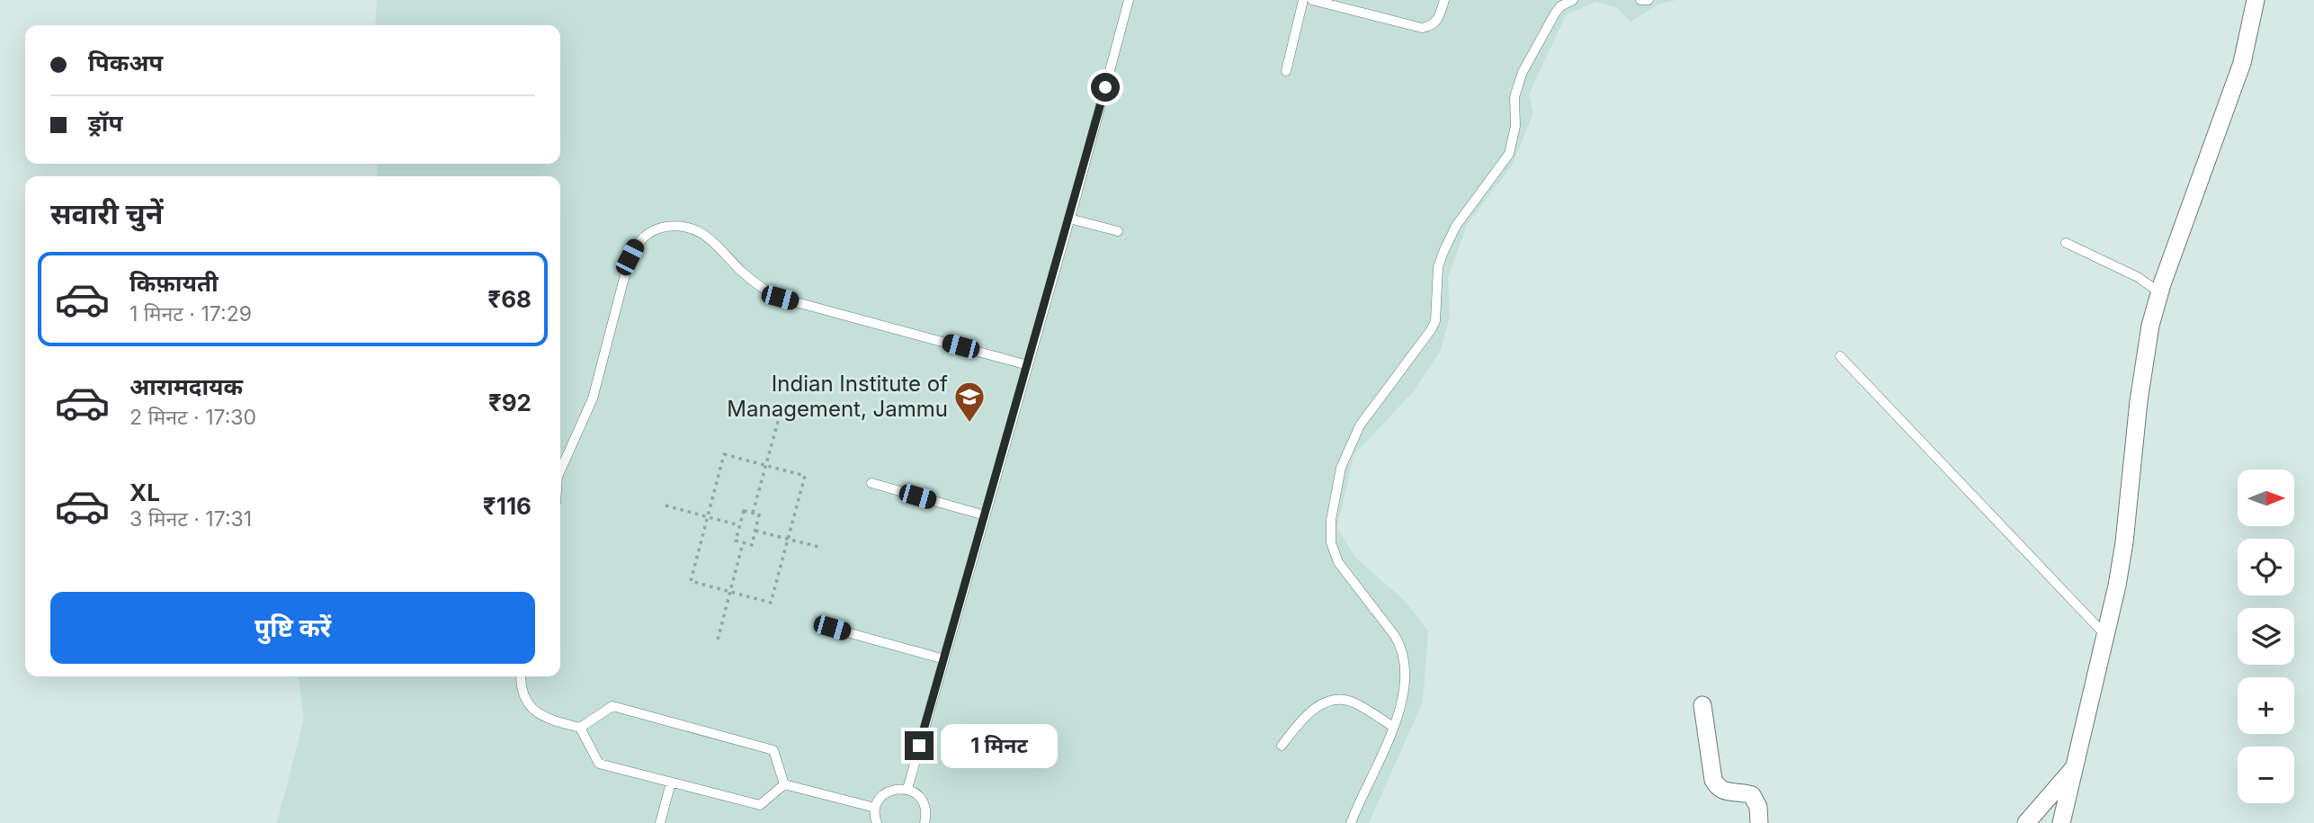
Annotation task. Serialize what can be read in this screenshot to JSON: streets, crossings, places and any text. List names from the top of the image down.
{
  "places": {
    "school or university": ["Indian Institute of Management, Jammu"]
  },
  "north": "right",
  "page": {
    "banner": ["पिकअप", "ड्रॉप"],
    "heading": "सवारी चुनें",
    "list": [
      {
        "name": "किफ़ायती",
        "note": "1 मिनट · 17:29",
        "value": "₹68"
      },
      {
        "name": "आरामदायक",
        "note": "2 मिनट · 17:30",
        "value": "₹92"
      },
      {
        "name": "XL",
        "note": "3 मिनट · 17:31",
        "value": "₹116"
      }
    ],
    "map_buttons": ["+", "−"],
    "buttons": "पुष्टि करें",
    "bubble": "1 मिनट"
  }
}
